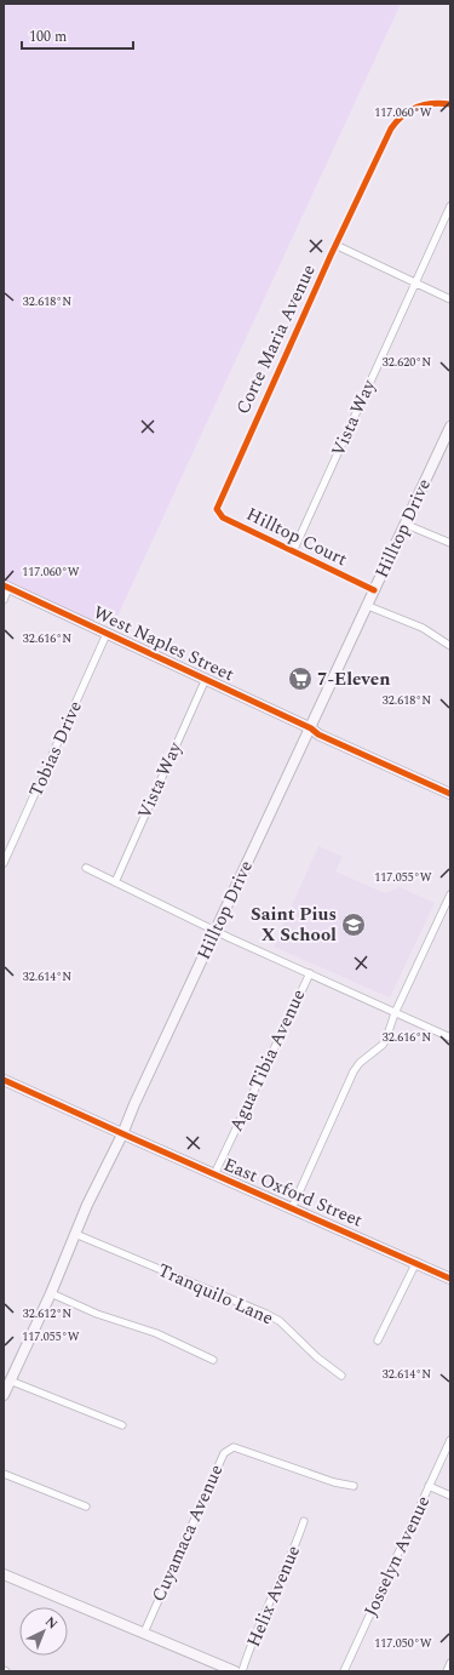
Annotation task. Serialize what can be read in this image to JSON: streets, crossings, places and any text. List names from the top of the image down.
{
  "streets": {
    "main road": ["Hilltop Drive", "West Naples Street", "East Oxford Street"],
    "street": [
      "Corte Maria Avenue",
      "Vista Way",
      "Hilltop Court",
      "Tobias Drive",
      "Agua Tibia Avenue",
      "Tranquilo Lane",
      "Cuyamaca Avenue",
      "Josselyn Avenue",
      "Helix Avenue"
    ]
  },
  "crossings": [
    ["Corte Maria Avenue", "Hilltop Court"],
    ["Vista Way", "Hilltop Court"],
    ["Vista Way", "West Naples Street"],
    ["Hilltop Drive", "Hilltop Court"],
    ["Hilltop Drive", "West Naples Street"],
    ["Hilltop Drive", "East Oxford Street"],
    ["Hilltop Drive", "Tranquilo Lane"],
    ["West Naples Street", "Tobias Drive"],
    ["Agua Tibia Avenue", "East Oxford Street"]
  ],
  "places": {
    "supermarket": ["7-Eleven"],
    "school or university": ["Saint Pius X School"]
  },
  "scale_bar": "100 m",
  "north": "top right",
  "coordinates": [
    "117.060°W",
    "32.618°N",
    "32.620°N",
    "32.616°N",
    "117.055°W",
    "32.614°N",
    "32.612°N",
    "117.050°W"
  ]
}
